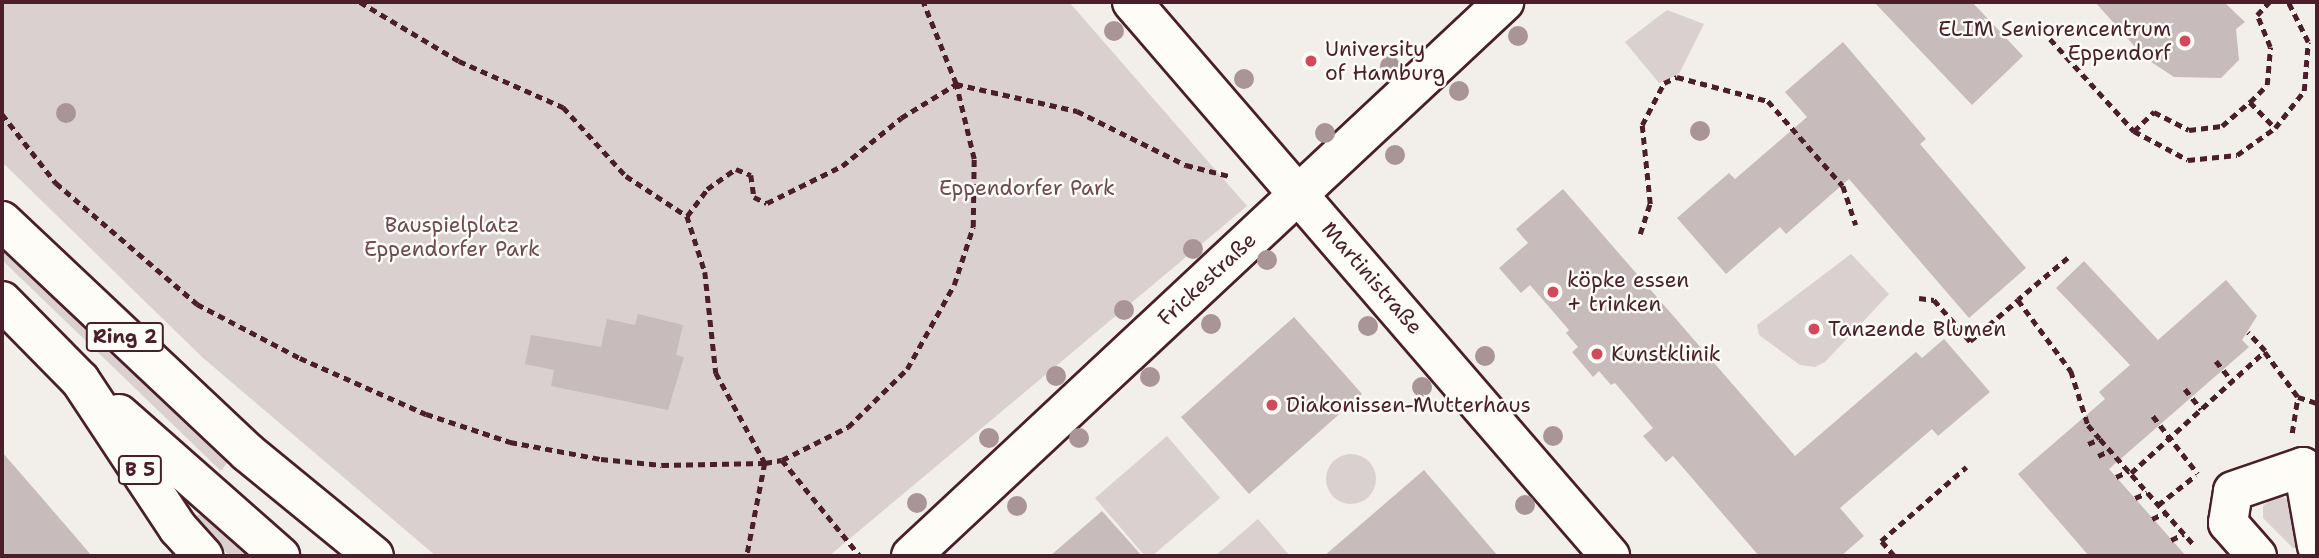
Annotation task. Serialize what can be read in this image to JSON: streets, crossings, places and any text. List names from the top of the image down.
{
  "streets": {
    "street": [
      "Martinistraße",
      "Frickestraße",
      "Ring 2",
      "B 5"
    ]
  },
  "crossings": [
    ["Martinistraße", "Frickestraße"],
    ["Ring 2", "B 5"]
  ],
  "parks": ["Eppendorfer Park", "Bauspielplatz Eppendorfer Park"],
  "places": [
    "ELIM Seniorencentrum Eppendorf",
    "University of Hamburg",
    "köpke essen + trinken",
    "Tanzende Blumen",
    "Kunstklinik",
    "Diakonissen-Mutterhaus"
  ]
}
